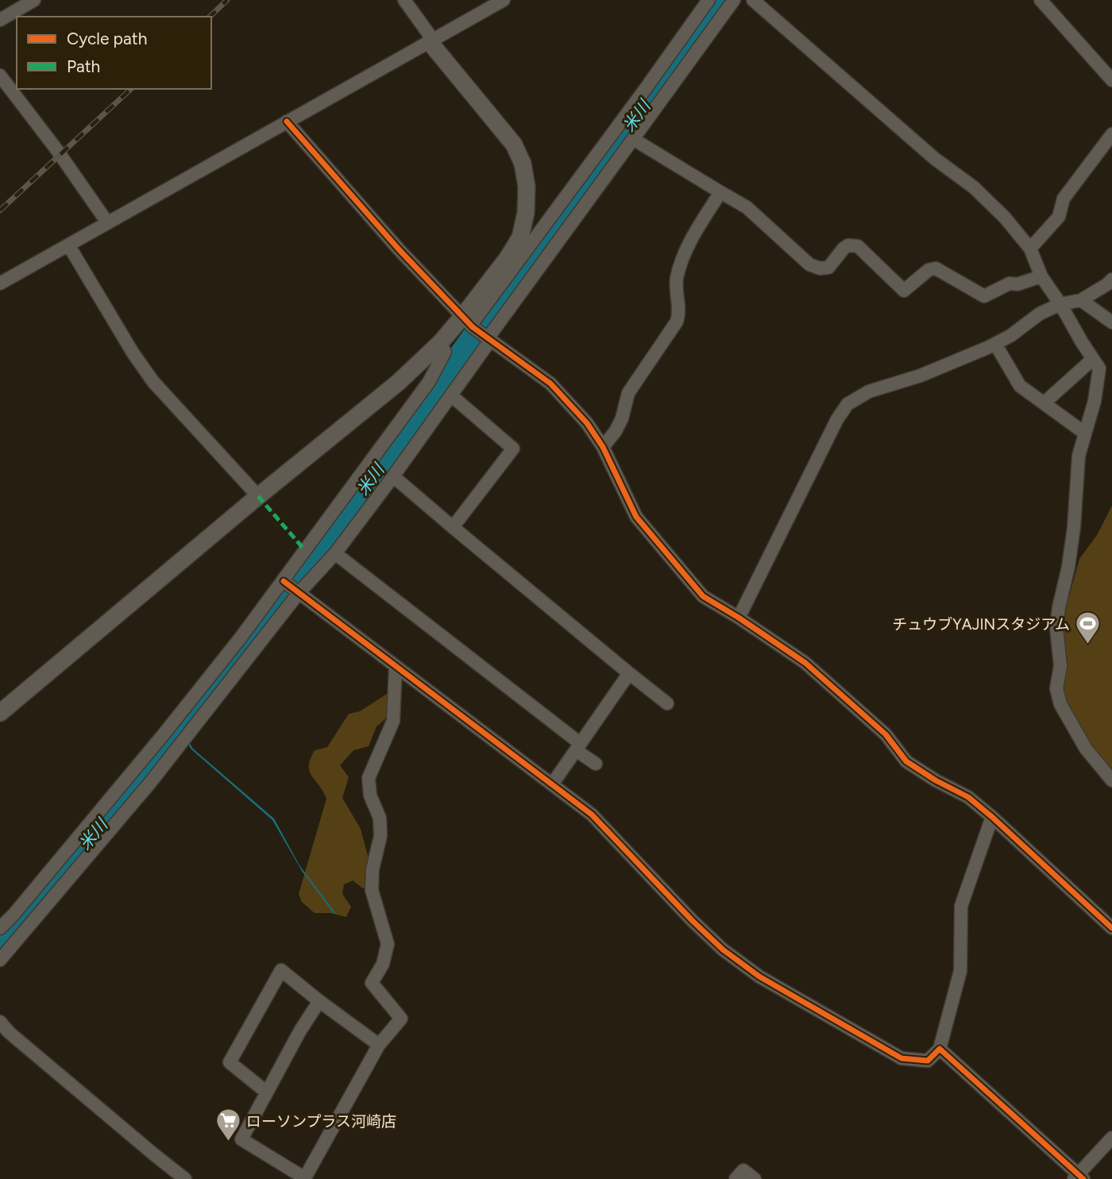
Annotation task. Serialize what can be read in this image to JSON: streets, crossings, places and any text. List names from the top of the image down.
{
  "water": ["米川"],
  "places": {
    "sports": ["チュウブYAJINスタジアム"],
    "supermarket": ["ローソンプラス河崎店"]
  },
  "legend": ["Cycle path", "Path"]
}
